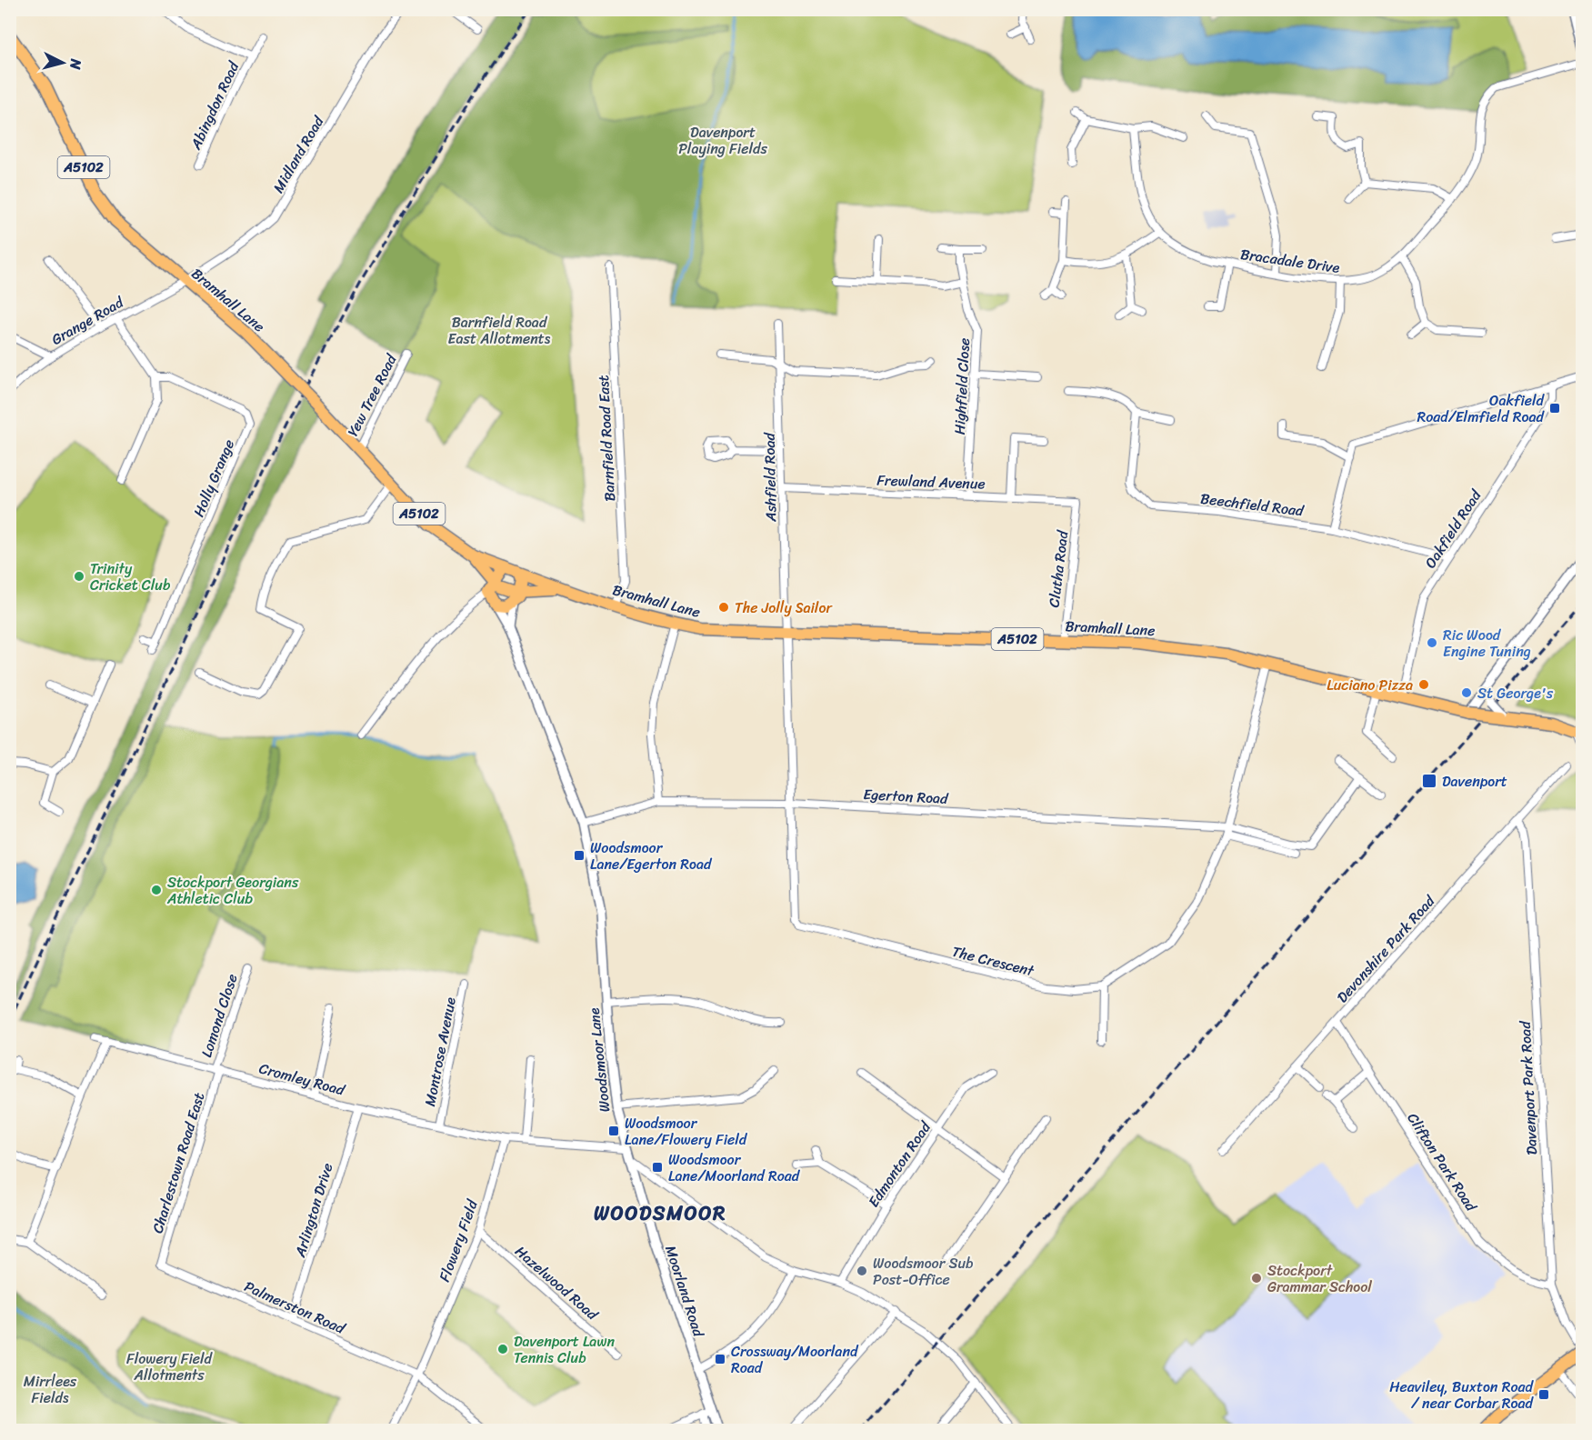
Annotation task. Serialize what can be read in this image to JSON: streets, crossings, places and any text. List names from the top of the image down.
{
  "streets": {
    "main road": ["A5102", "Bramhall Lane"],
    "street": [
      "Abingdon Road",
      "Midland Road",
      "Bracadale Drive",
      "Grange Road",
      "Highfield Close",
      "Yew Tree Road",
      "Barnfield Road East",
      "Ashfield Road",
      "Holly Grange",
      "Frewland Avenue",
      "Beechfield Road",
      "Oakfield Road",
      "Clutha Road",
      "Egerton Road",
      "Devonshire Park Road",
      "The Crescent",
      "Lomond Close",
      "Montrose Avenue",
      "Woodsmoor Lane",
      "Cromley Road",
      "Davenport Park Road",
      "Clifton Park Road",
      "Charlestown Road East",
      "Edmonton Road",
      "Arlington Drive",
      "Flowery Field",
      "Hazelwood Road",
      "Moorland Road",
      "Palmerston Road"
    ]
  },
  "crossings": [
    ["Midland Road", "Bramhall Lane"],
    ["Midland Road", "Grange Road"],
    ["Bramhall Lane", "Grange Road"],
    ["Bramhall Lane", "Yew Tree Road"],
    ["Bramhall Lane", "Barnfield Road East"],
    ["Bramhall Lane", "Ashfield Road"],
    ["Bramhall Lane", "Oakfield Road"],
    ["Bramhall Lane", "Clutha Road"],
    ["Bramhall Lane", "The Crescent"],
    ["Highfield Close", "Frewland Avenue"],
    ["Ashfield Road", "Frewland Avenue"],
    ["Ashfield Road", "The Crescent"],
    ["Frewland Avenue", "Clutha Road"],
    ["Beechfield Road", "Oakfield Road"],
    ["Egerton Road", "The Crescent"],
    ["Egerton Road", "Woodsmoor Lane"],
    ["Devonshire Park Road", "Davenport Park Road"],
    ["Devonshire Park Road", "Clifton Park Road"],
    ["Lomond Close", "Cromley Road"],
    ["Lomond Close", "Charlestown Road East"],
    ["Montrose Avenue", "Cromley Road"],
    ["Woodsmoor Lane", "Edmonton Road"],
    ["Woodsmoor Lane", "Moorland Road"],
    ["Cromley Road", "Charlestown Road East"],
    ["Cromley Road", "Arlington Drive"],
    ["Cromley Road", "Flowery Field"],
    ["Davenport Park Road", "Clifton Park Road"],
    ["Charlestown Road East", "Palmerston Road"],
    ["Arlington Drive", "Palmerston Road"],
    ["Flowery Field", "Hazelwood Road"],
    ["Flowery Field", "Palmerston Road"]
  ],
  "districts": ["WOODSMOOR"],
  "parks": [
    "Davenport Playing Fields",
    "Barnfield Road East Allotments",
    "Flowery Field Allotments",
    "Mirrlees Fields"
  ],
  "places": {
    "transit": [
      "Oakfield Road/Elmfield Road",
      "Davenport",
      "Woodsmoor Lane/Egerton Road",
      "Woodsmoor Lane/Flowery Field",
      "Woodsmoor Lane/Moorland Road",
      "Crossway/Moorland Road",
      "Heaviley, Buxton Road / near Corbar Road"
    ],
    "other": [
      "Trinity Cricket Club",
      "The Jolly Sailor",
      "Ric Wood Engine Tuning",
      "Luciano Pizza",
      "St George's",
      "Stockport Georgians Athletic Club",
      "Woodsmoor Sub Post-Office",
      "Stockport Grammar School",
      "Davenport Lawn Tennis Club"
    ]
  },
  "north": "right"
}
